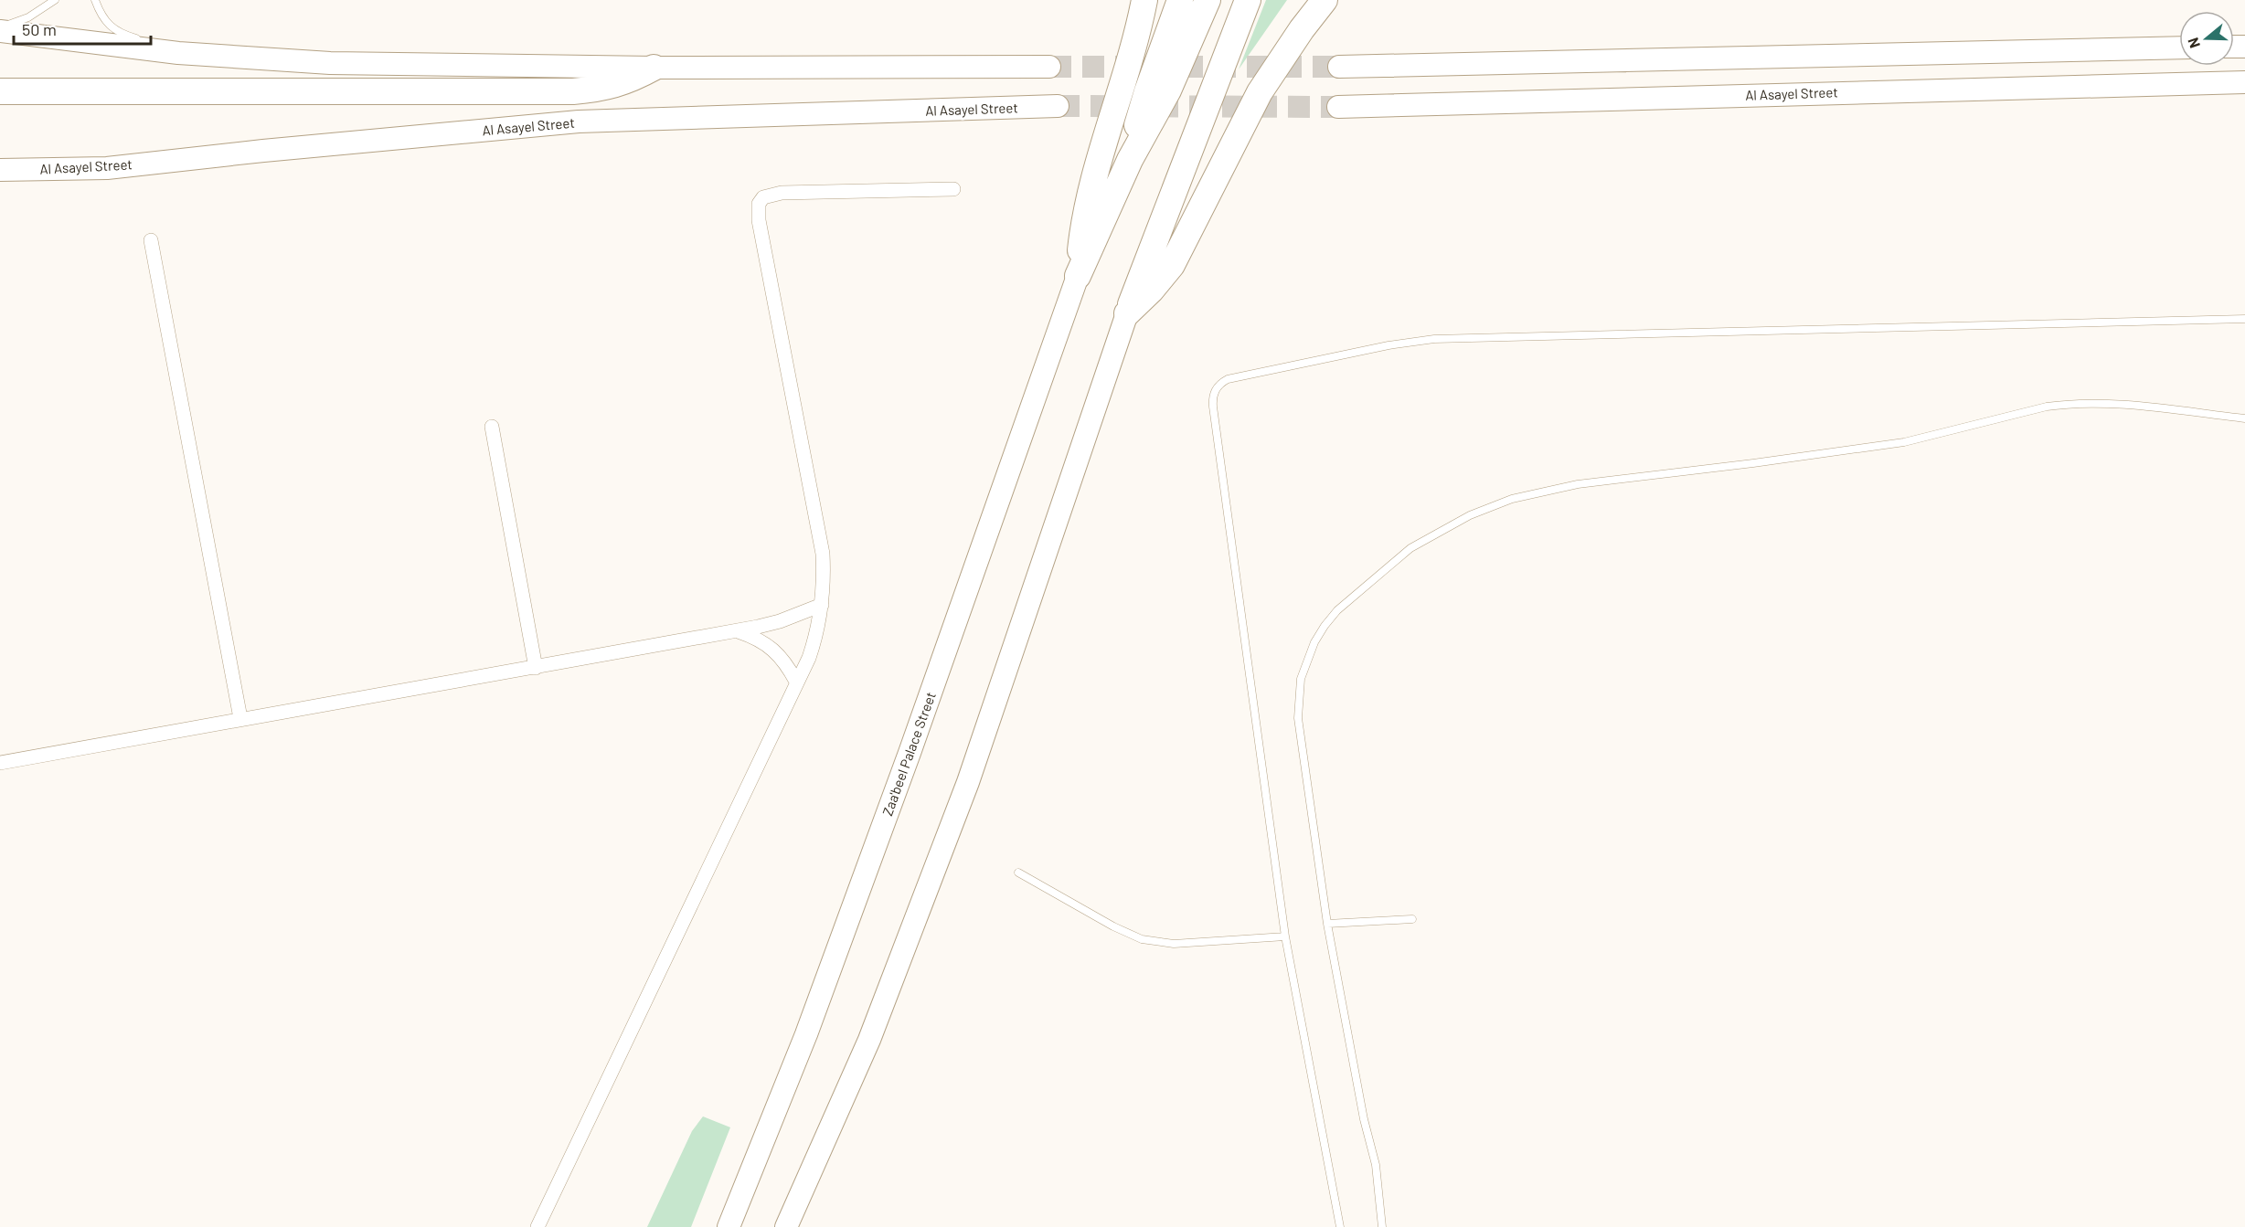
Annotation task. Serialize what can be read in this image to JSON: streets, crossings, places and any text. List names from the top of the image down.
{
  "streets": {
    "main road": ["Al Asayel Street", "Zaa'beel Palace Street"]
  },
  "scale_bar": "50 m",
  "north": "left"
}
